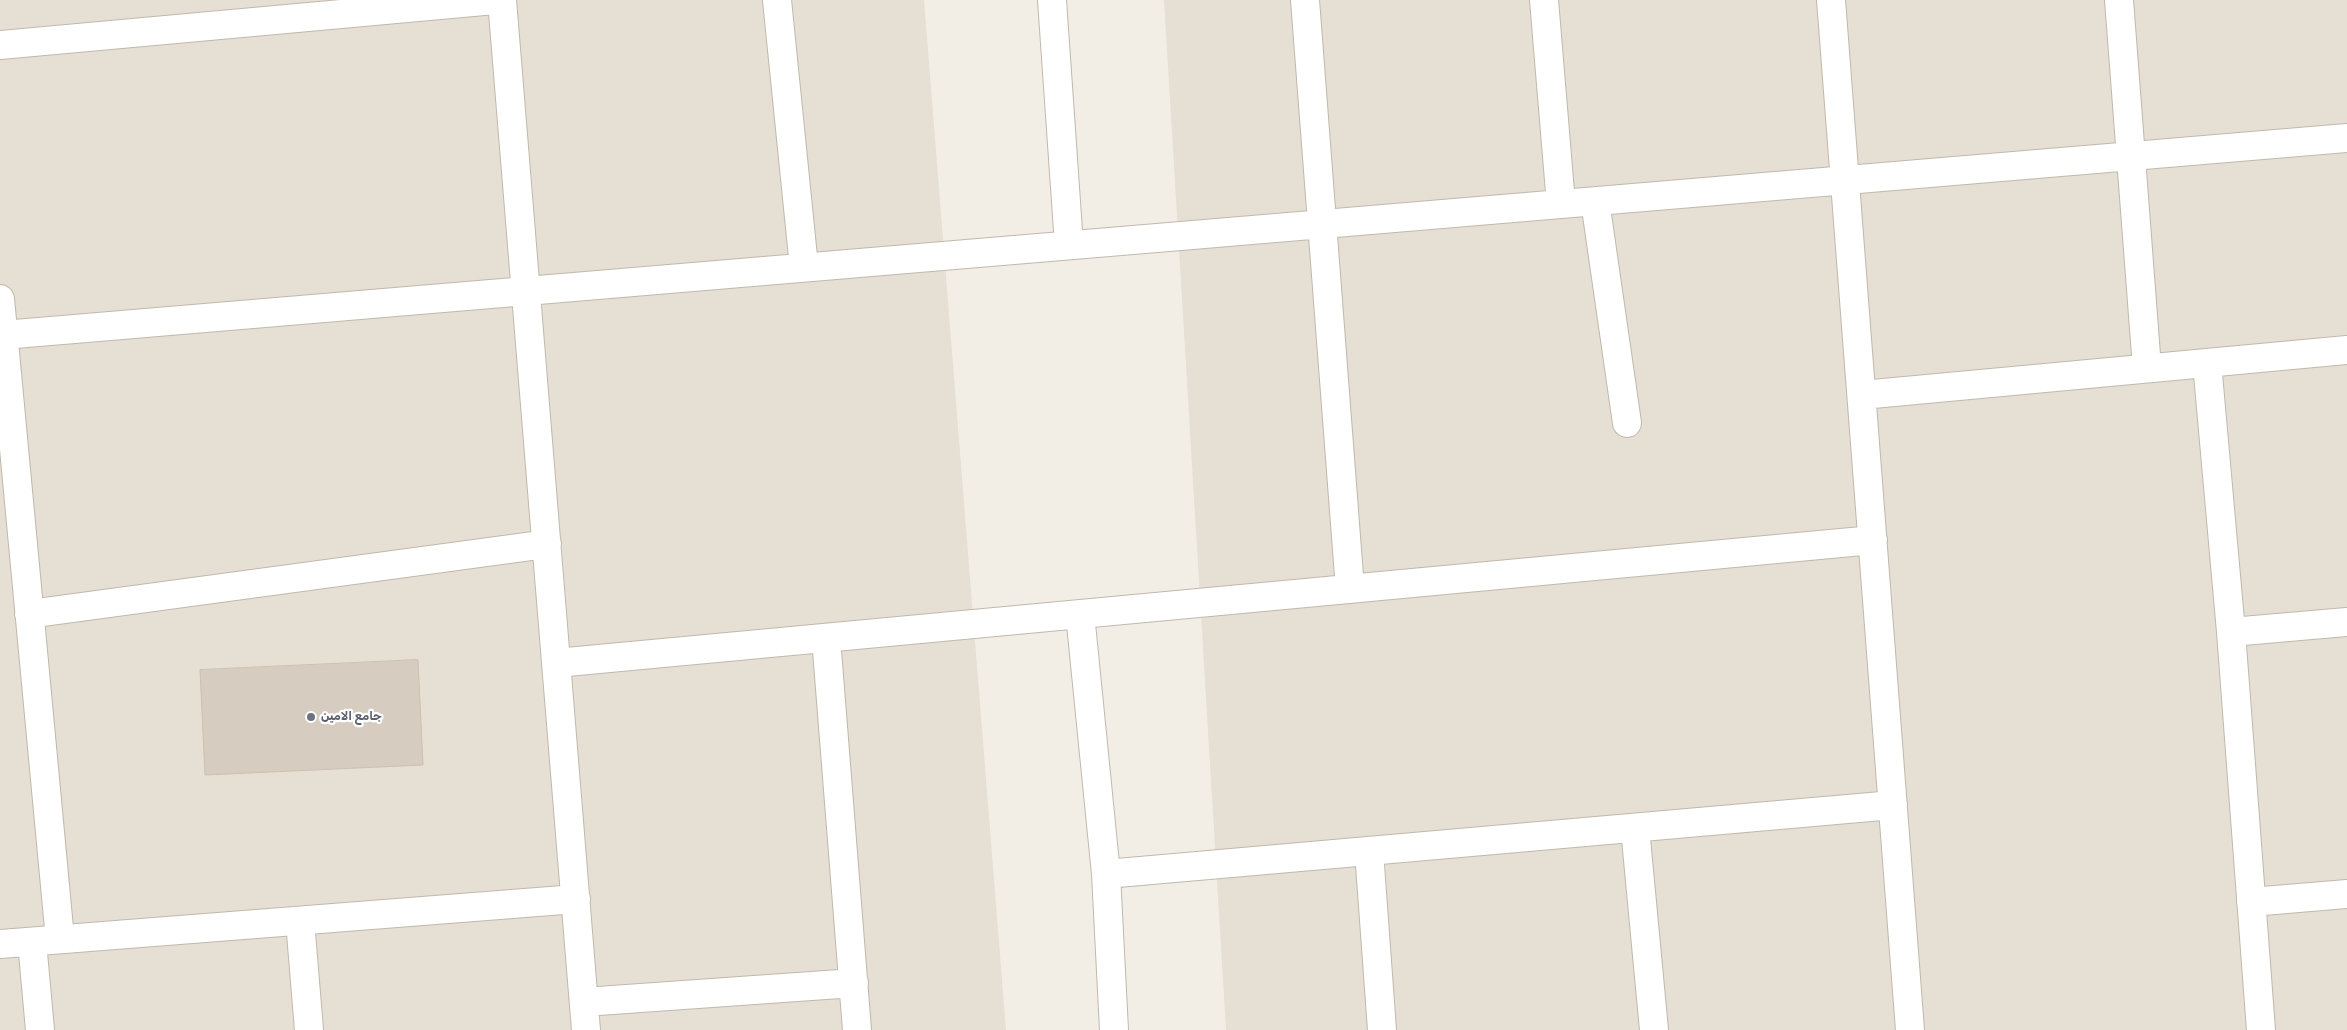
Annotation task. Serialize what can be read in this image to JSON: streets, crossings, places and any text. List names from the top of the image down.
{
  "places": ["جامع الامين"]
}
